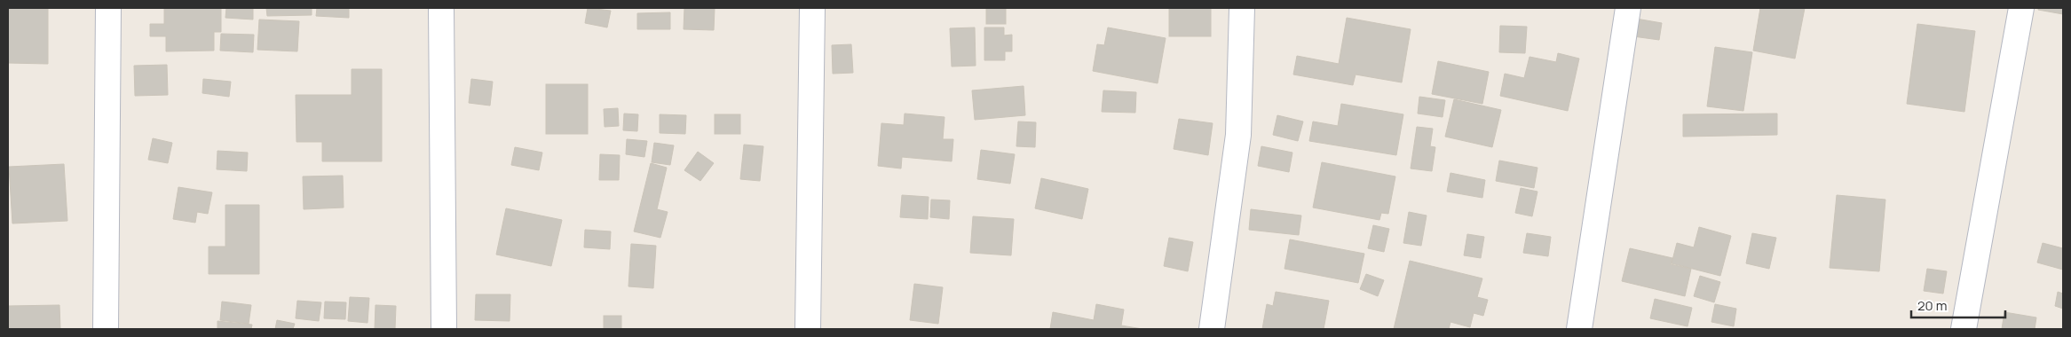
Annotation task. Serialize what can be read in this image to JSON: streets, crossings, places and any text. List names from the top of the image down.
{
  "scale_bar": "20 m"
}
